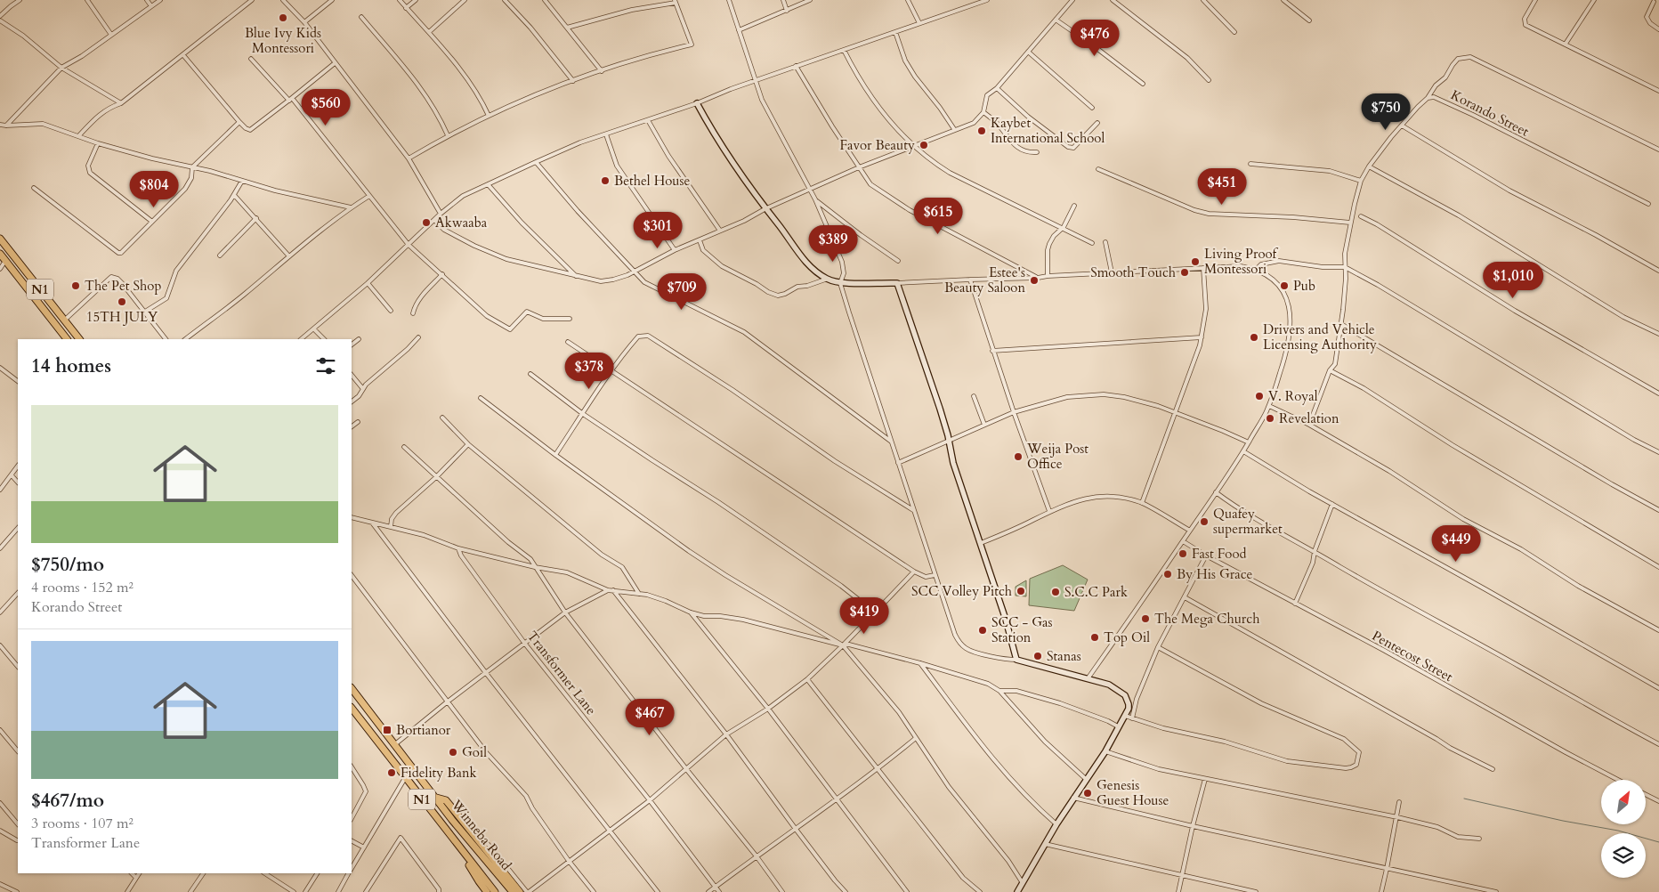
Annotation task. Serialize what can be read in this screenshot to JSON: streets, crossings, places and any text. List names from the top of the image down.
{
  "streets": {
    "highway": ["N1", "Winneba Road"],
    "street": ["Korando Street", "Pentecost Street", "Transformer Lane"]
  },
  "places": {
    "other": [
      "Blue Ivy Kids Montessori",
      "Kaybet International School",
      "Favor Beauty",
      "Bethel House",
      "Akwaaba",
      "Living Proof Montessori",
      "Smooth Touch",
      "Estee's Beauty Saloon",
      "The Pet Shop",
      "Pub",
      "15TH JULY",
      "Drivers and Vehicle Licensing Authority",
      "V. Royal",
      "Revelation",
      "Weija Post Office",
      "Quafey supermarket",
      "Fast Food",
      "By His Grace",
      "SCC Volley Pitch",
      "S.C.C Park",
      "The Mega Church",
      "SCC - Gas Station",
      "Top Oil",
      "Stanas",
      "Goil",
      "Fidelity Bank",
      "Genesis Guest House"
    ],
    "transit": ["Bortianor"]
  },
  "north": "top right",
  "page": {
    "price": [
      "$476",
      "$560",
      "$750",
      "$451",
      "$804",
      "$615",
      "$301",
      "$389",
      "$1,010",
      "$709",
      "$378",
      "$449",
      "$419",
      "$467"
    ],
    "heading": "14 homes",
    "list": [
      {
        "name": "$750/mo",
        "note": "4 rooms · 152 m² · Korando Street"
      },
      {
        "name": "$467/mo",
        "note": "3 rooms · 107 m² · Transformer Lane"
      }
    ]
  }
}
